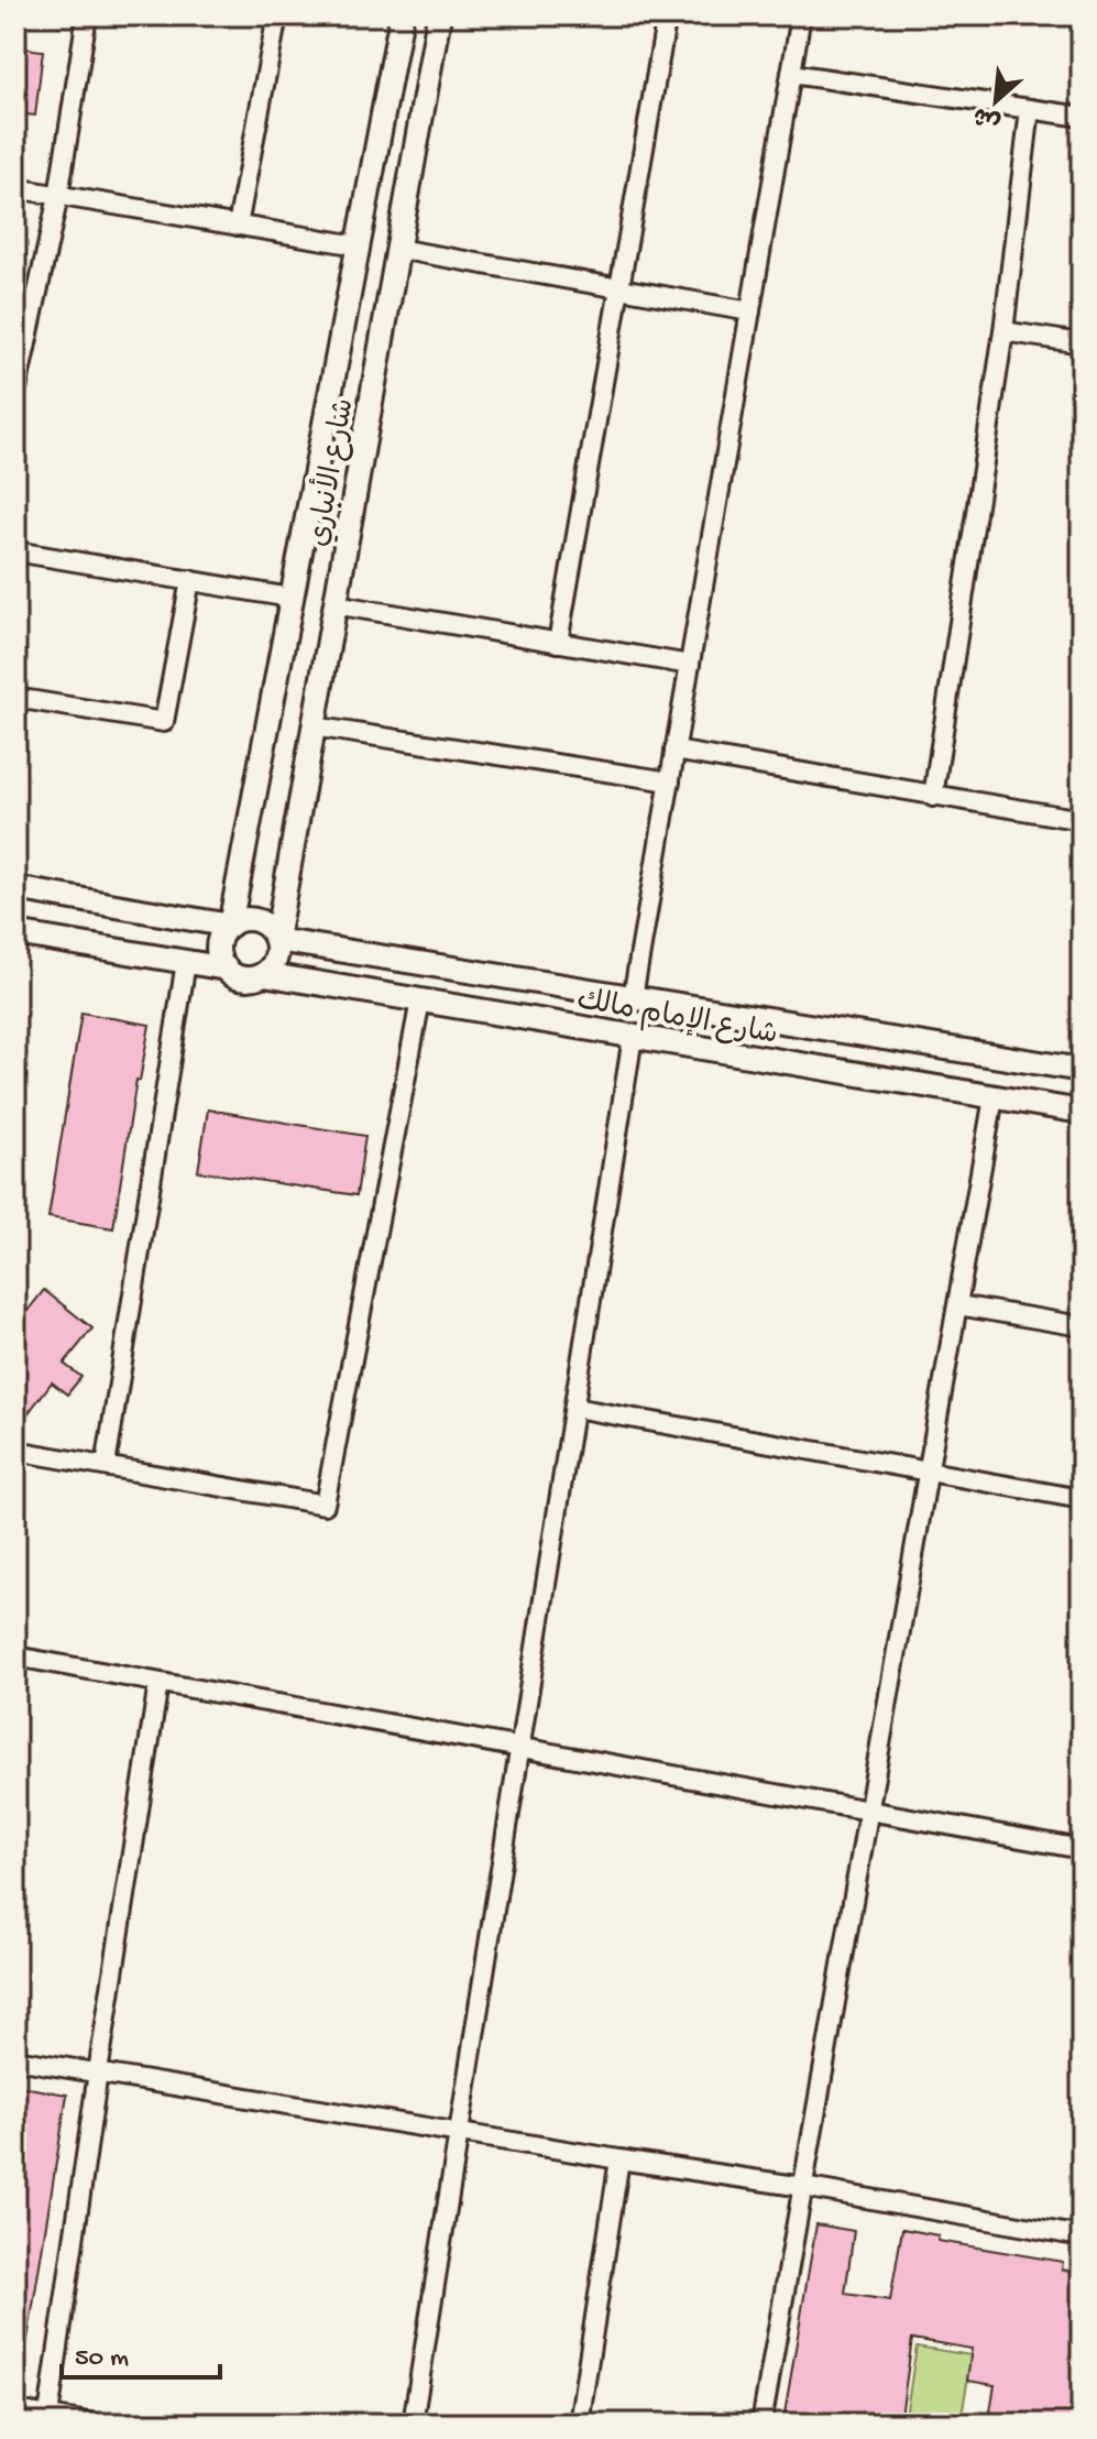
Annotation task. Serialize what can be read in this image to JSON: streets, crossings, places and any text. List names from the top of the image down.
{
  "streets": {
    "street": ["شارع الأنباري", "شارع الإمام مالك"]
  },
  "crossings": [
    ["شارع الأنباري", "شارع الإمام مالك"]
  ],
  "scale_bar": "50 m",
  "north": "bottom left"
}
